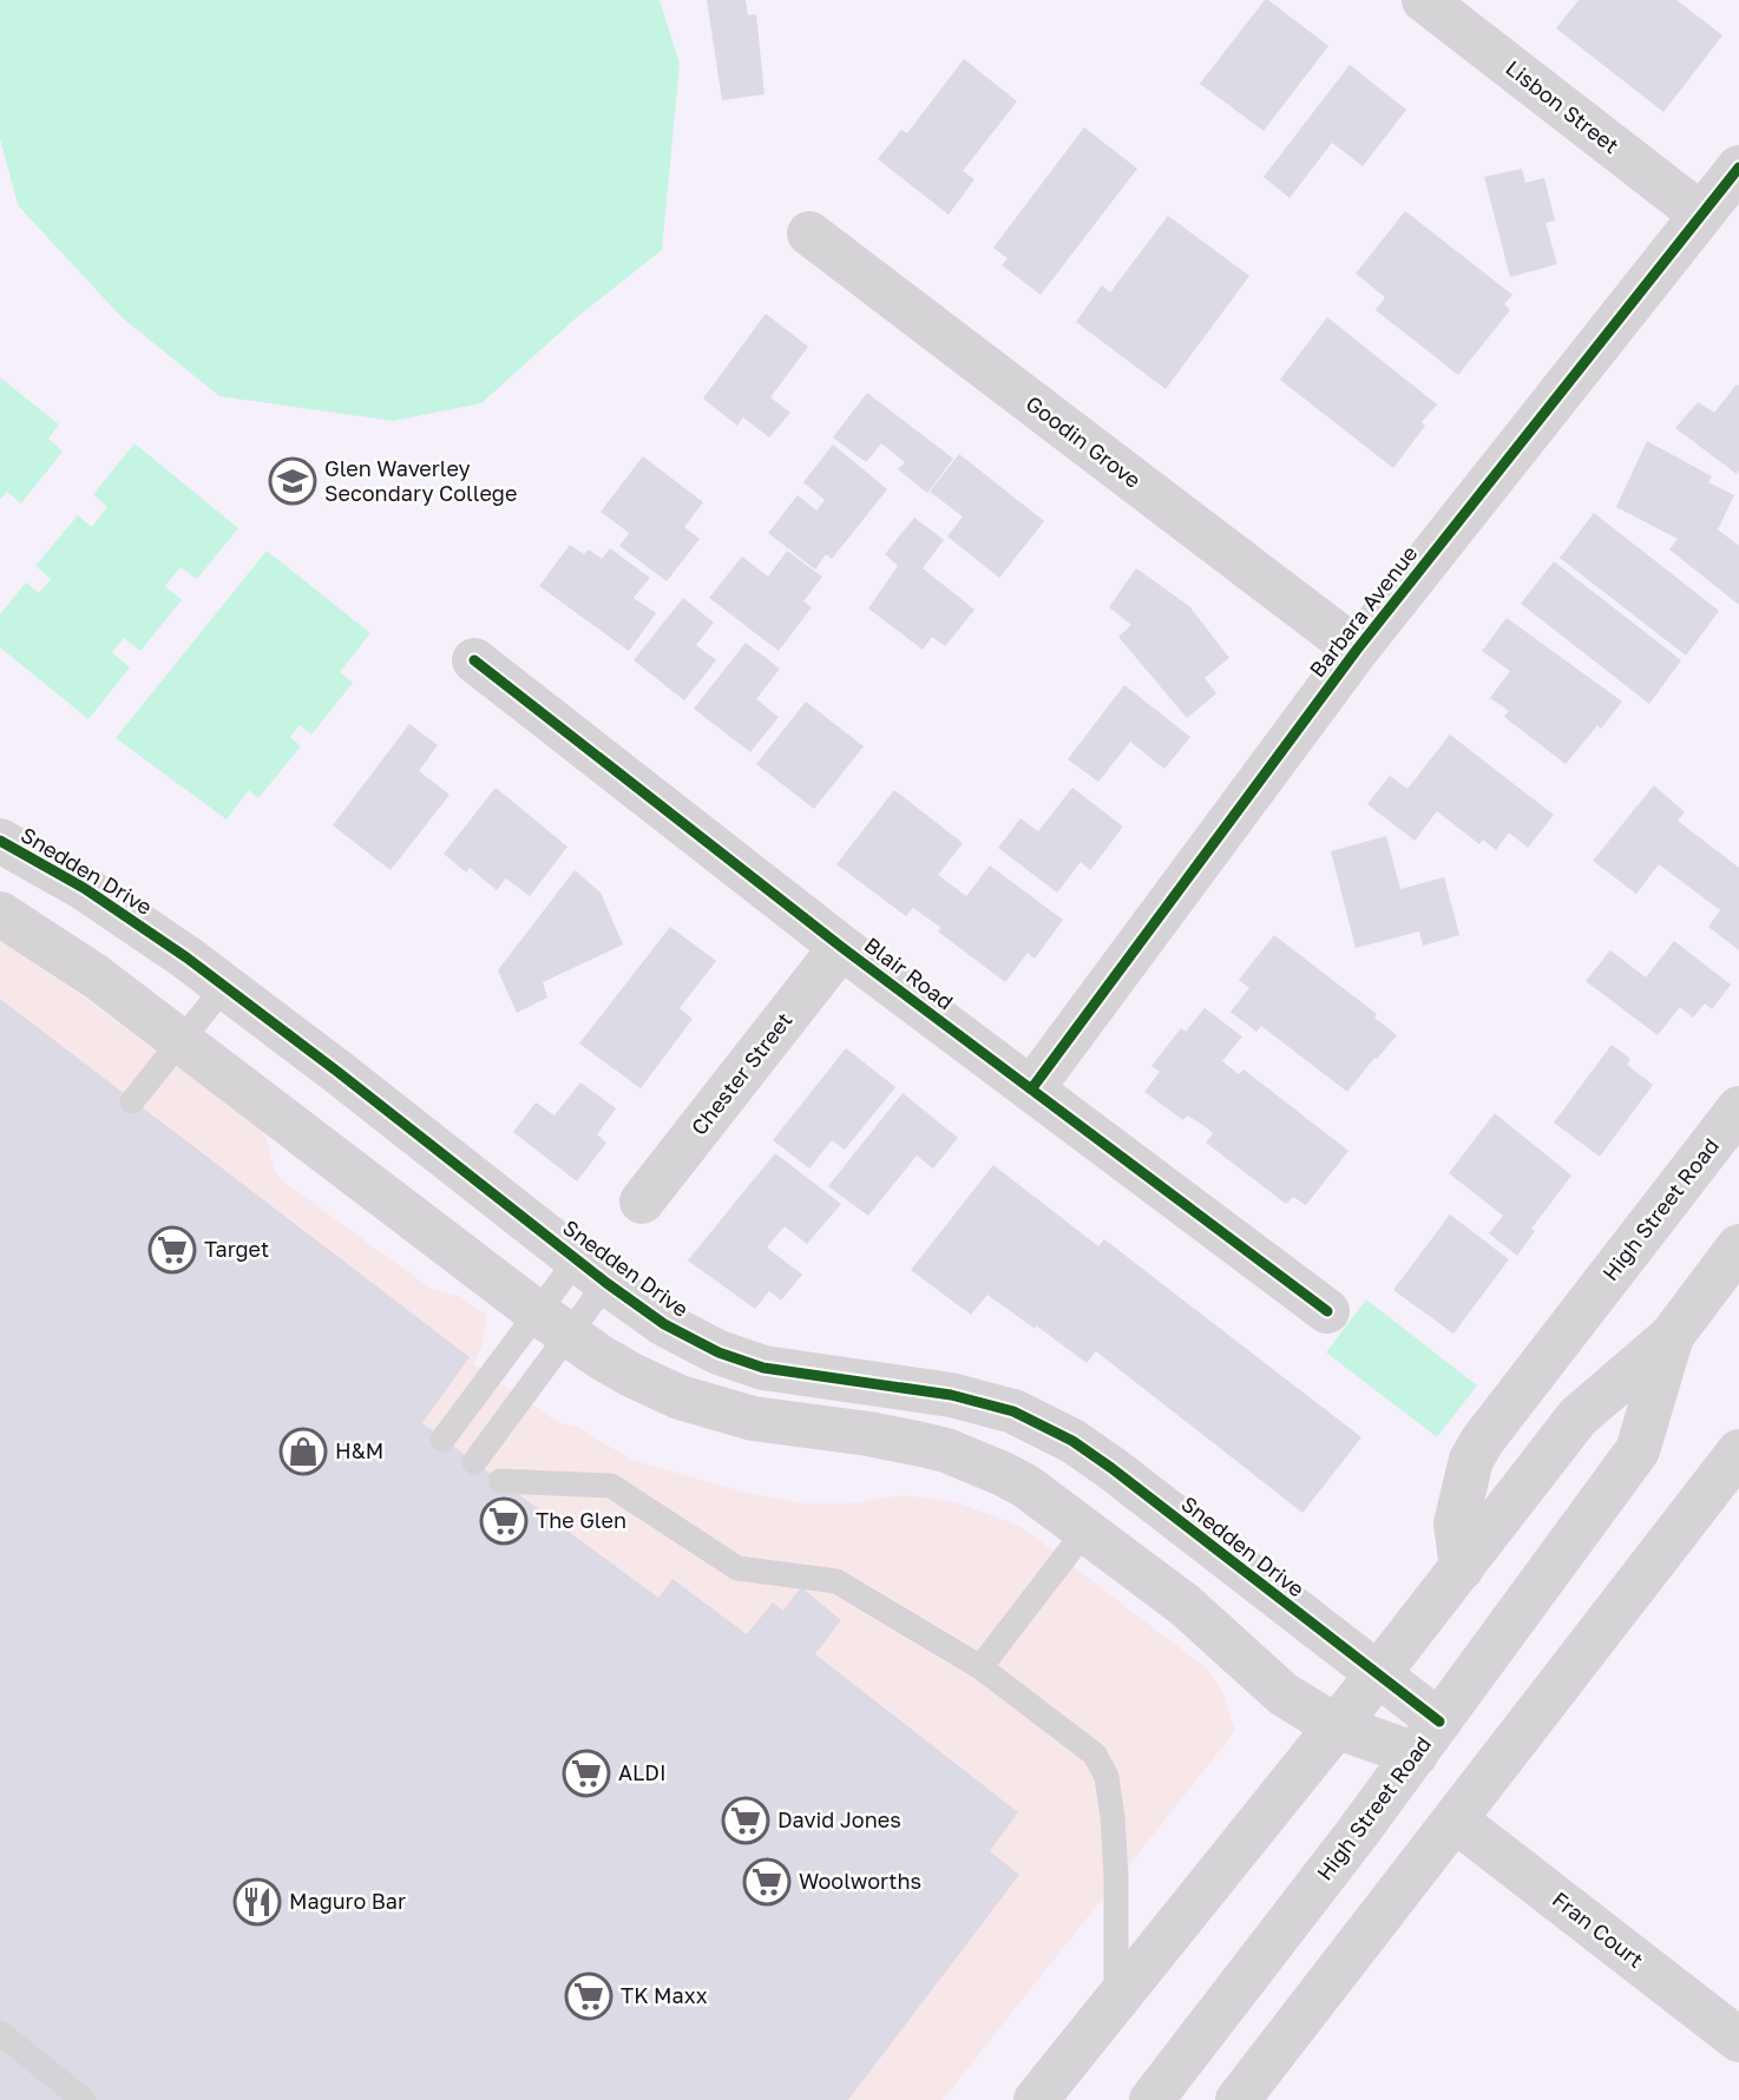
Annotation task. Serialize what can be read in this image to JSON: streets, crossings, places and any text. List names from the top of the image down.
{
  "streets": {
    "street": [
      "Lisbon Street",
      "Goodin Grove",
      "Barbara Avenue",
      "Snedden Drive",
      "Blair Road",
      "Chester Street",
      "High Street Road",
      "Fran Court"
    ]
  },
  "crossings": [
    ["Lisbon Street", "Barbara Avenue"],
    ["Goodin Grove", "Barbara Avenue"],
    ["Barbara Avenue", "Blair Road"],
    ["Snedden Drive", "High Street Road"],
    ["Blair Road", "Chester Street"]
  ],
  "places": {
    "school or university": ["Glen Waverley Secondary College"],
    "supermarket": [
      "Target",
      "The Glen",
      "ALDI",
      "David Jones",
      "Woolworths",
      "TK Maxx"
    ],
    "shop": ["H&M"],
    "restaurant": ["Maguro Bar"]
  }
}
